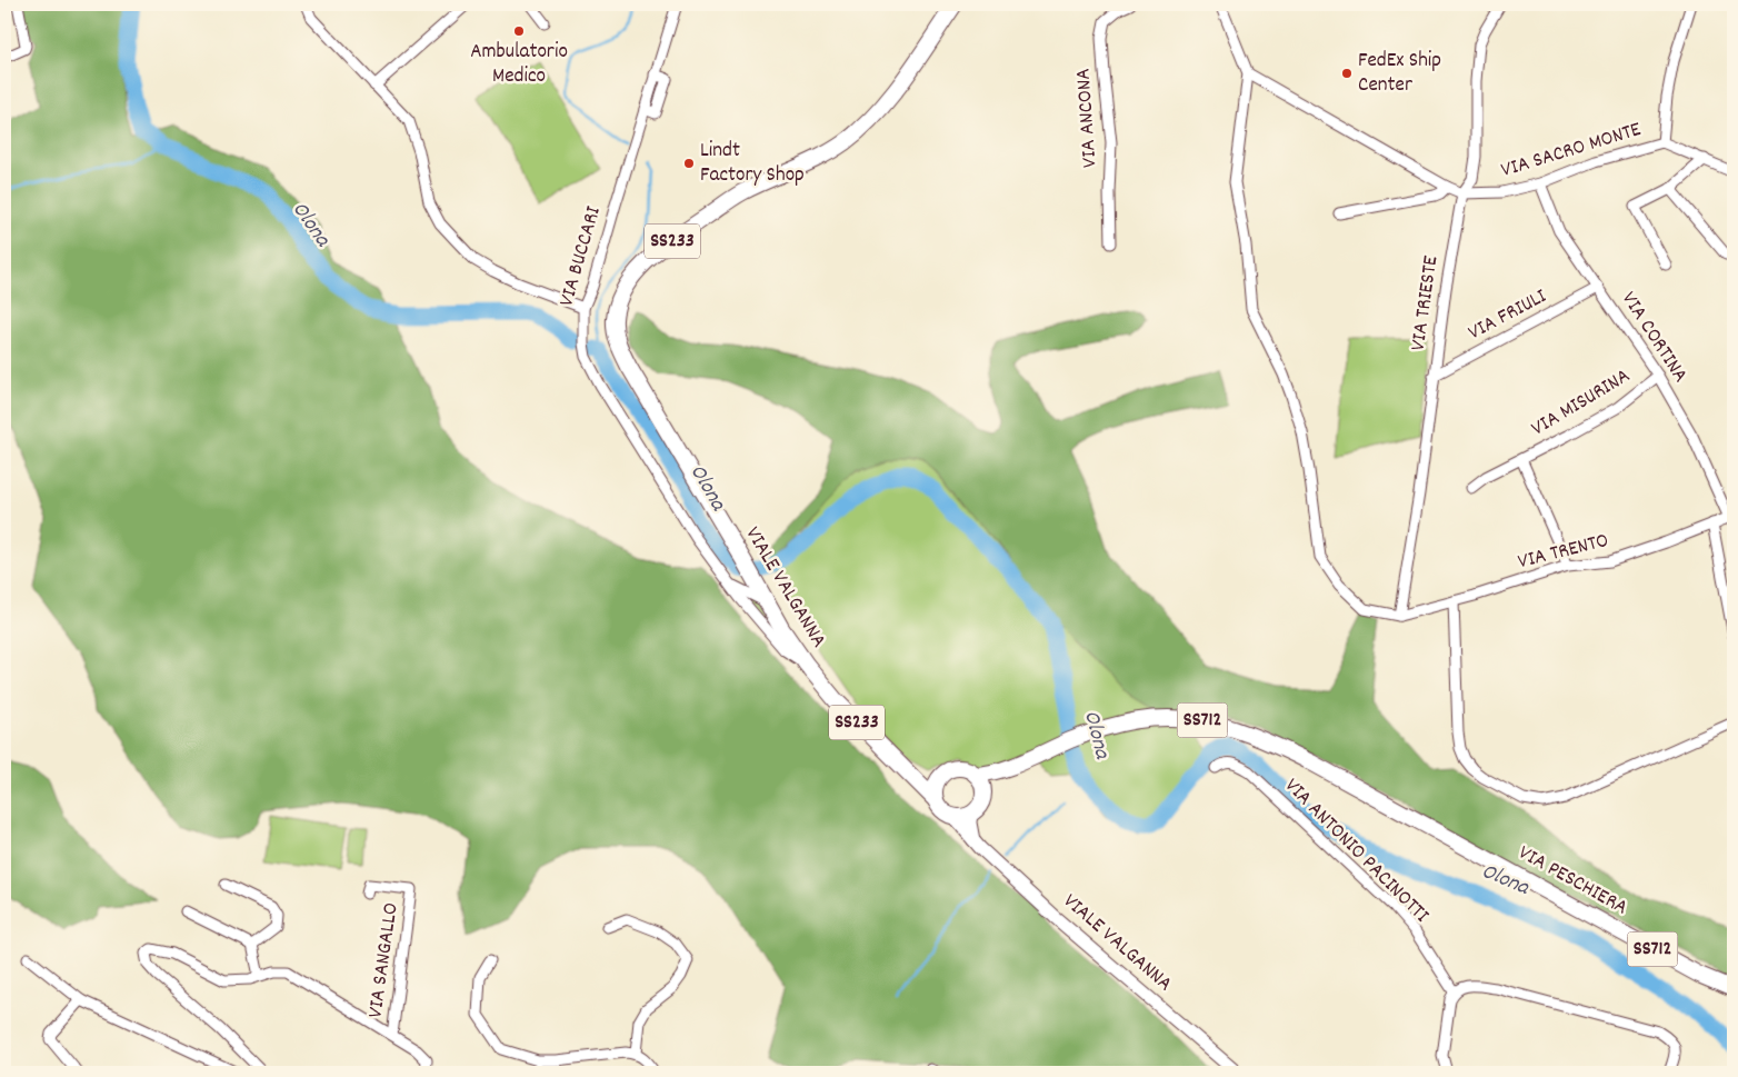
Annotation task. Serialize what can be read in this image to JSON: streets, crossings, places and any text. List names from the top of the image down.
{
  "streets": {
    "main road": [
      "SS233",
      "VIALE VALGANNA",
      "SS712",
      "VIA PESCHIERA"
    ],
    "street": [
      "VIA ANCONA",
      "VIA SACRO MONTE",
      "VIA BUCCARI",
      "VIA TRIESTE",
      "VIA FRIULI",
      "VIA CORTINA",
      "VIA MISURINA",
      "VIA TRENTO",
      "VIA ANTONIO PACINOTTI",
      "VIA SANGALLO"
    ]
  },
  "crossings": [
    ["VIA SACRO MONTE", "VIA TRIESTE"],
    ["VIA SACRO MONTE", "VIA CORTINA"],
    ["VIA BUCCARI", "VIALE VALGANNA"],
    ["VIA TRIESTE", "VIA FRIULI"],
    ["VIA TRIESTE", "VIA TRENTO"],
    ["VIA FRIULI", "VIA CORTINA"],
    ["VIA CORTINA", "VIA MISURINA"],
    ["VIA CORTINA", "VIA TRENTO"],
    ["VIA MISURINA", "VIA TRENTO"],
    ["VIALE VALGANNA", "SS712"],
    ["SS712", "VIA PESCHIERA"]
  ],
  "water": ["Olona"],
  "places": ["Ambulatorio Medico", "FedEx Ship Center", "Lindt Factory Shop"]
}
